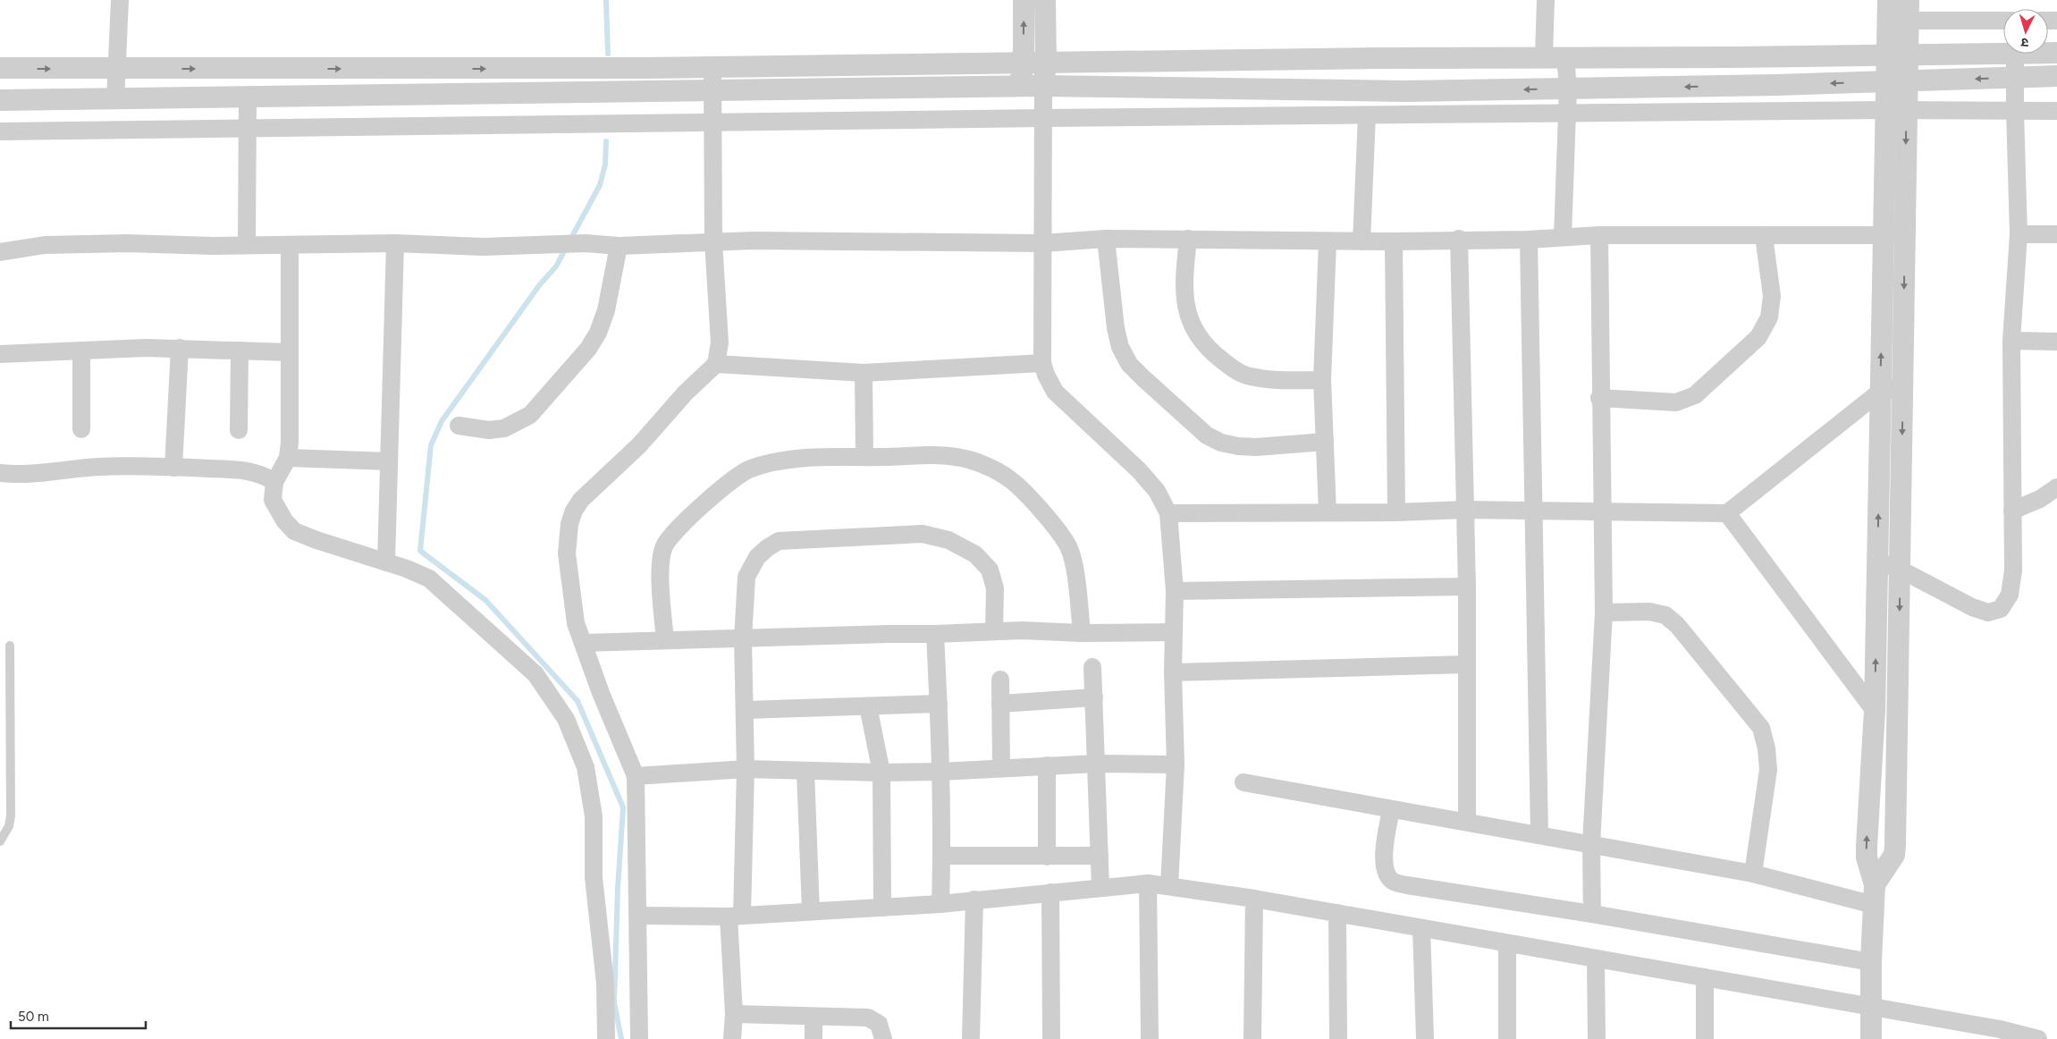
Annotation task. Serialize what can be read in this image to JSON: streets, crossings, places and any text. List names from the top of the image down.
{
  "scale_bar": "50 m",
  "north": "bottom"
}
